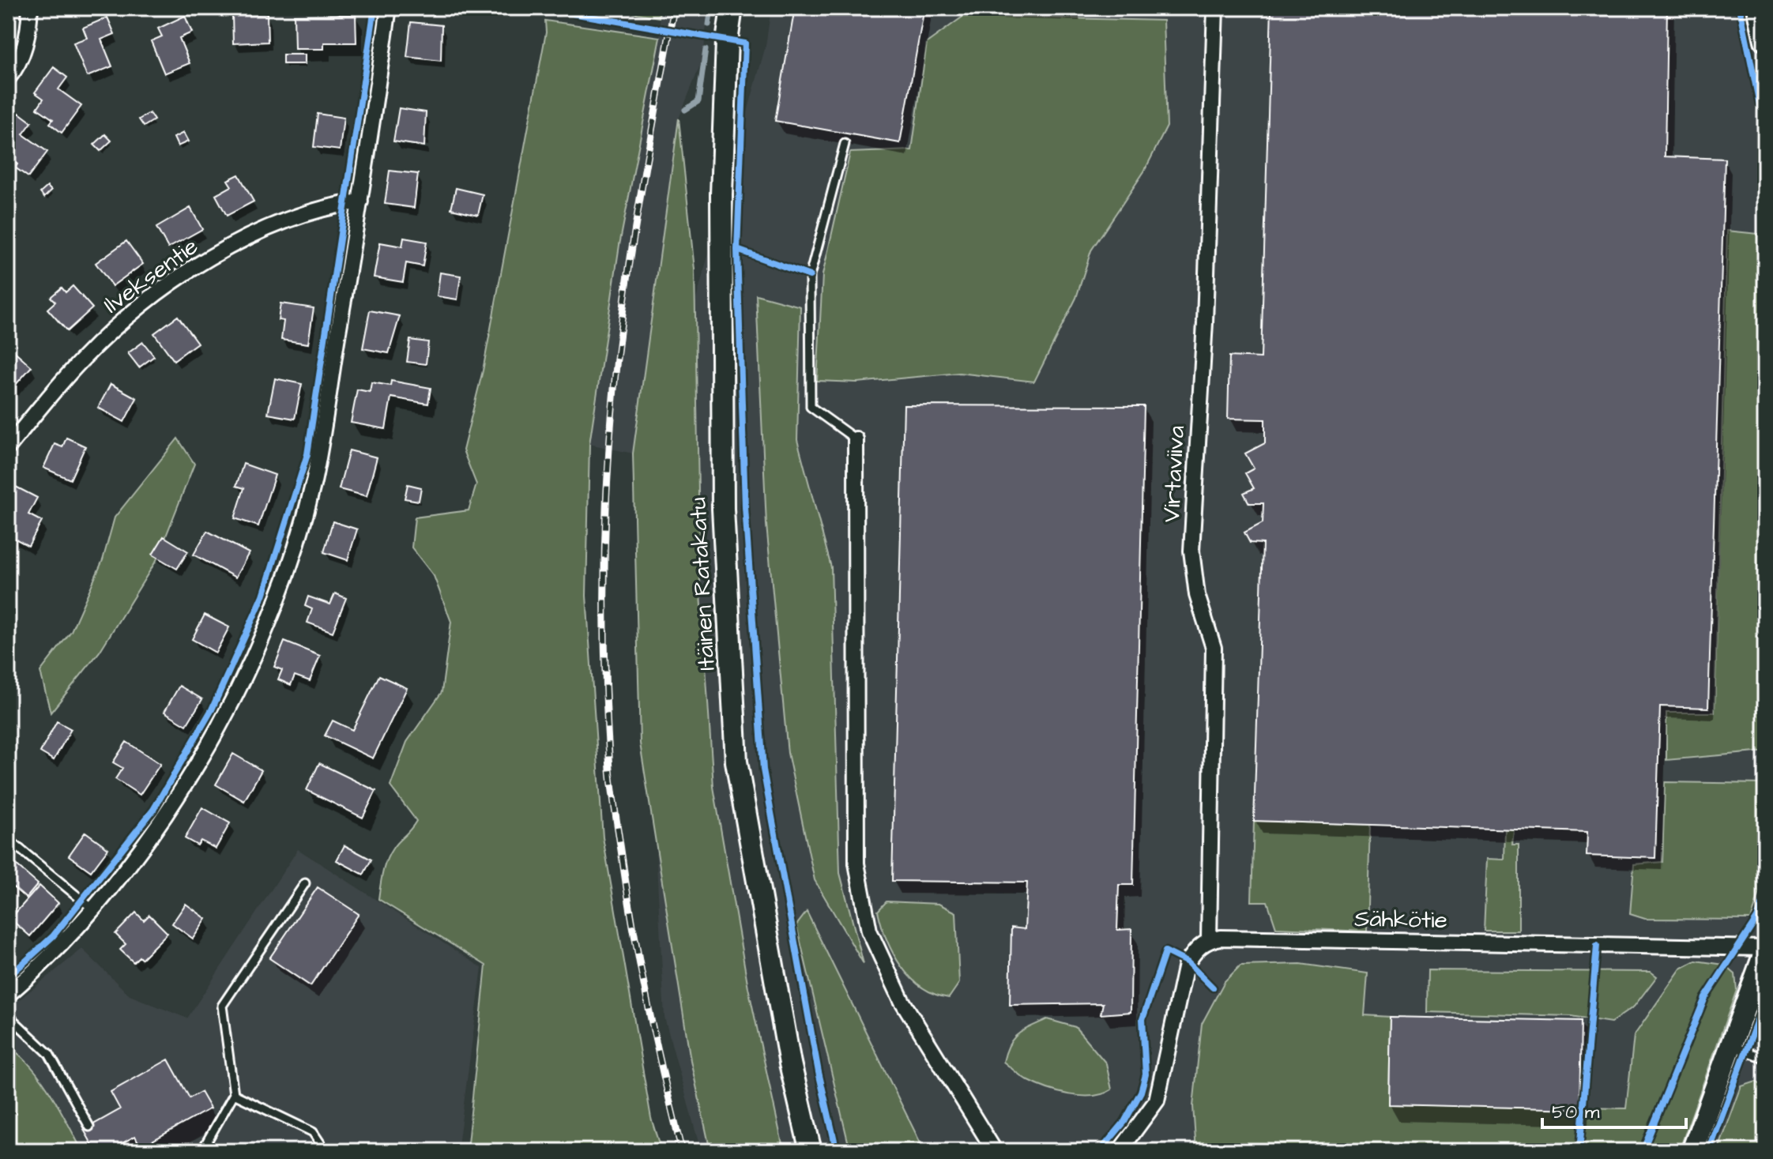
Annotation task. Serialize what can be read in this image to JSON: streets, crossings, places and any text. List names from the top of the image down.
{
  "streets": {
    "street": [
      "Ilveksentie",
      "Virtaviiva",
      "Itäinen Ratakatu",
      "Sähkötie"
    ]
  },
  "crossings": [
    ["Virtaviiva", "Sähkötie"]
  ],
  "scale_bar": "50 m"
}
